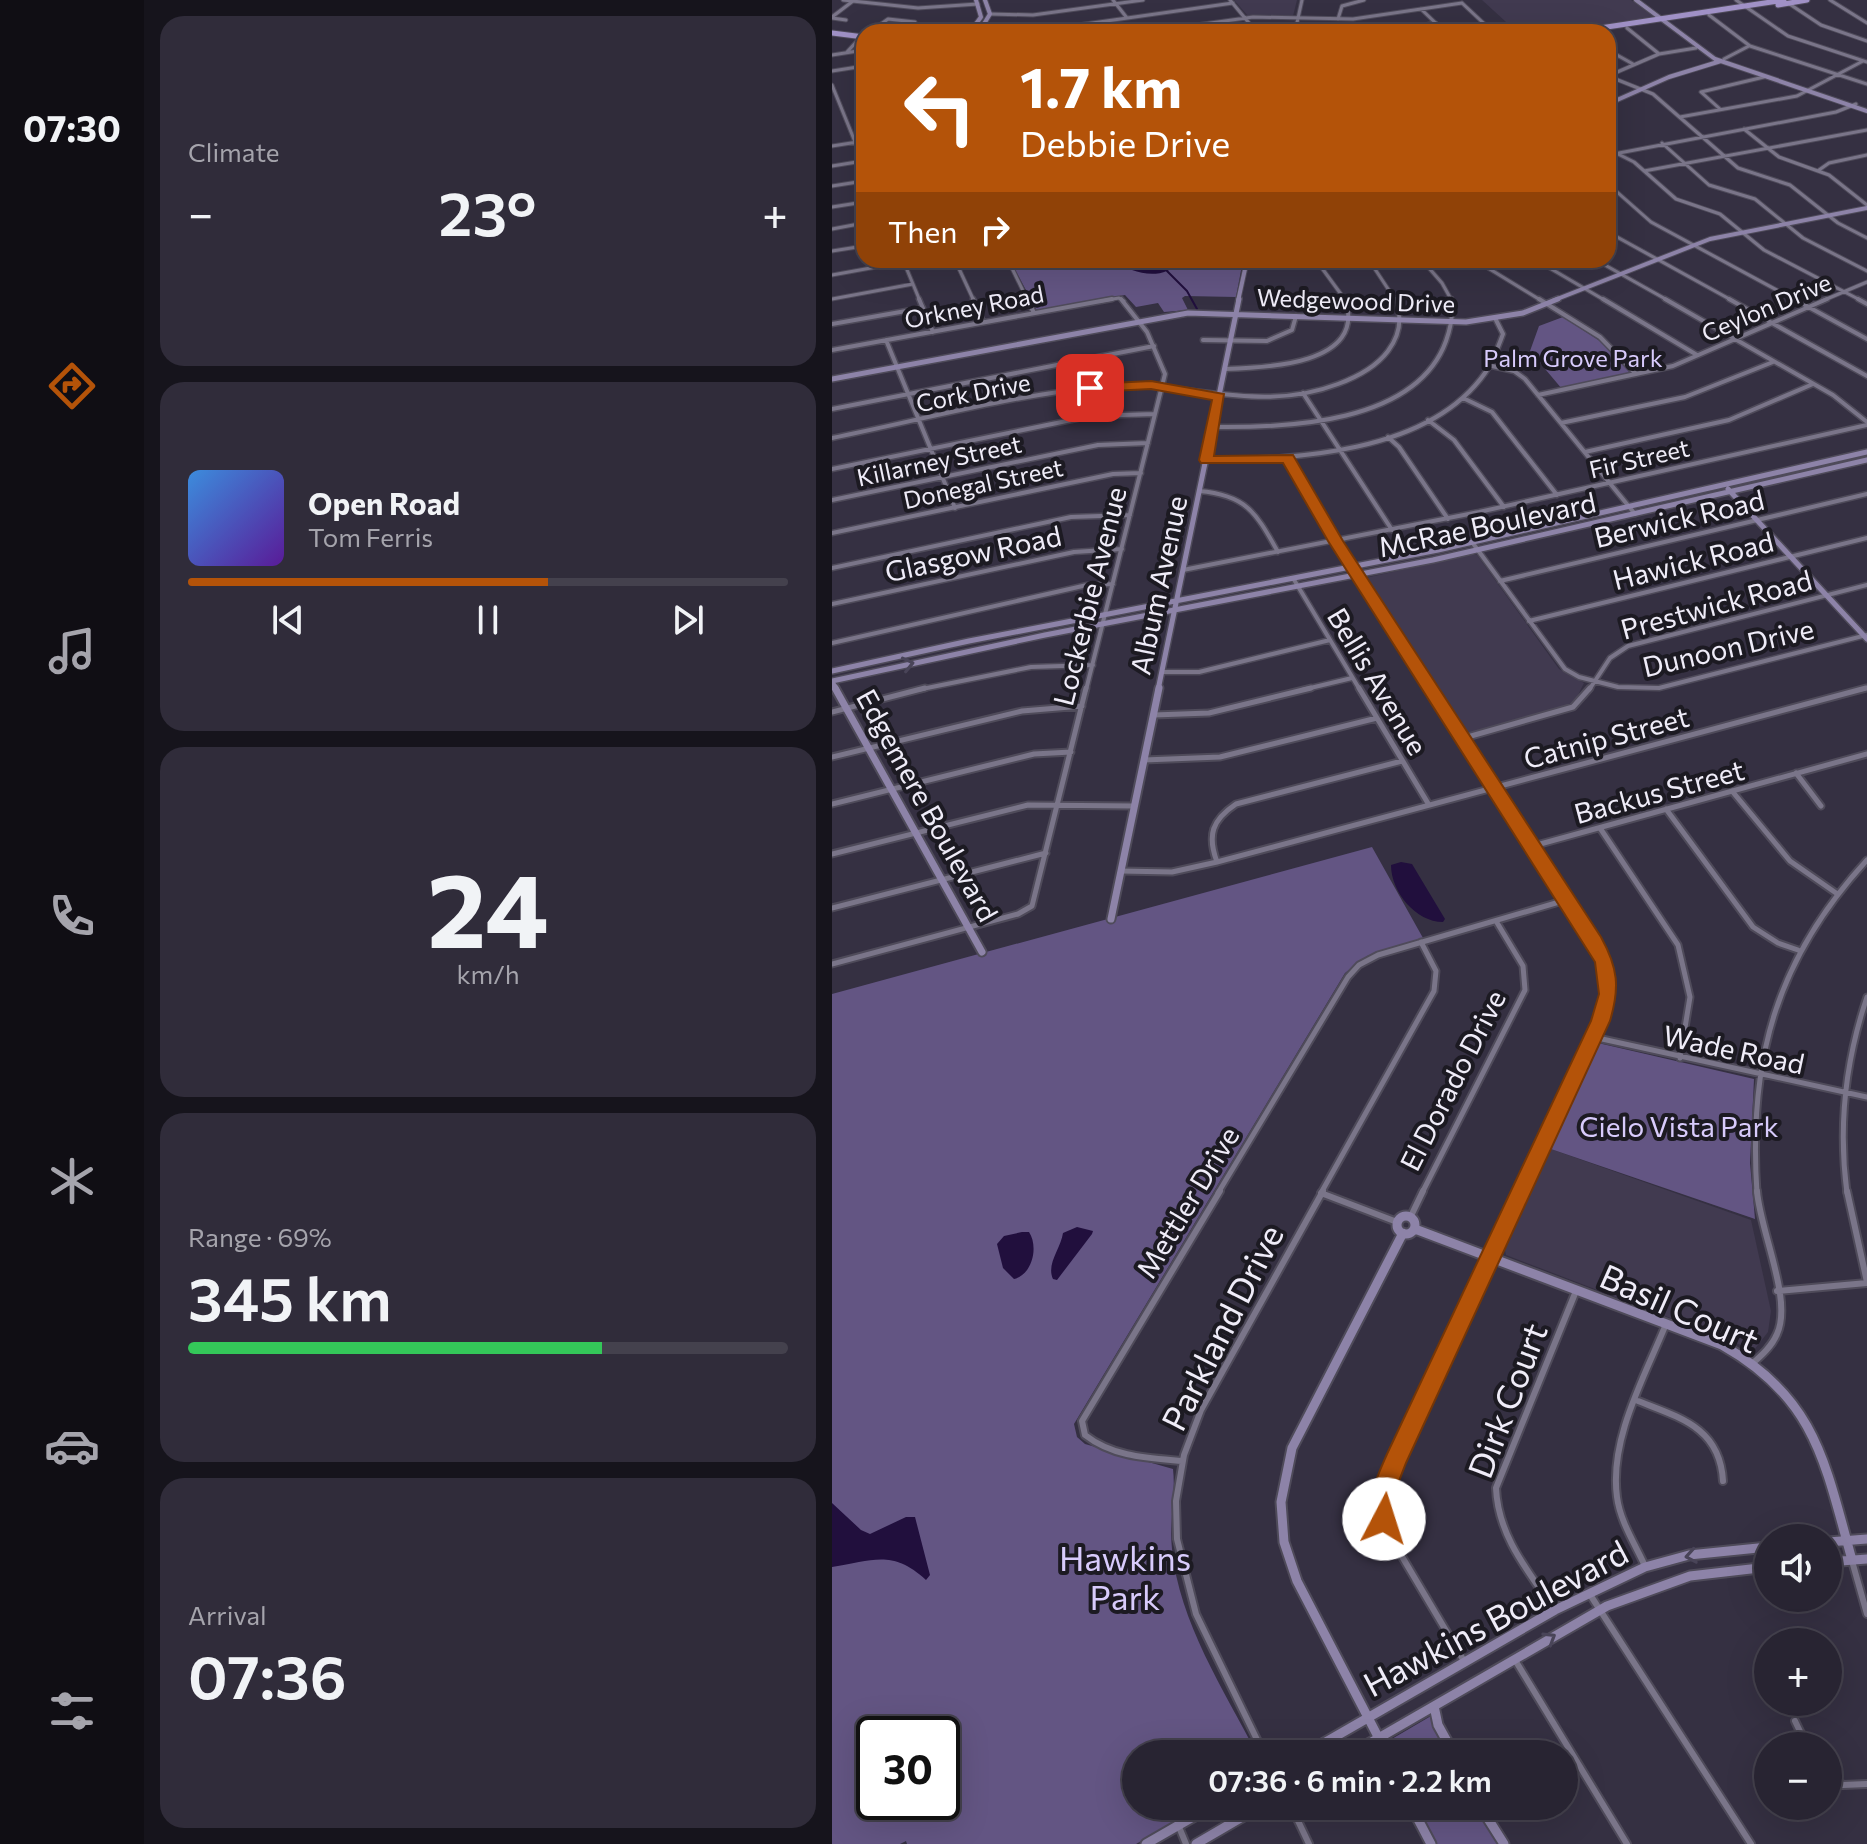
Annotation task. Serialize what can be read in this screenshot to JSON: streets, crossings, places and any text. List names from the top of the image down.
{
  "streets": {
    "street": [
      "Wedgewood Drive",
      "Orkney Road",
      "Ceylon Drive",
      "Cork Drive",
      "Fir Street",
      "Killarney Street",
      "Donegal Street",
      "Berwick Road",
      "McRae Boulevard",
      "Glasgow Road",
      "Hawick Road",
      "Album Avenue",
      "Lockerbie Avenue",
      "Prestwick Road",
      "Dunoon Drive",
      "Bellis Avenue",
      "Catnip Street",
      "Backus Street",
      "Edgemere Boulevard",
      "Wade Road",
      "El Dorado Drive",
      "Mettler Drive",
      "Basil Court",
      "Parkland Drive",
      "Dirk Court",
      "Hawkins Boulevard"
    ]
  },
  "crossings": [
    ["Wedgewood Drive", "Cork Drive"],
    ["Wedgewood Drive", "Album Avenue"],
    ["Wedgewood Drive", "Lockerbie Avenue"],
    ["Orkney Road", "Lockerbie Avenue"],
    ["Cork Drive", "Album Avenue"],
    ["Cork Drive", "Lockerbie Avenue"],
    ["Fir Street", "Album Avenue"],
    ["Killarney Street", "Lockerbie Avenue"],
    ["Donegal Street", "Lockerbie Avenue"],
    ["Berwick Road", "Dunoon Drive"],
    ["McRae Boulevard", "Album Avenue"],
    ["McRae Boulevard", "Lockerbie Avenue"],
    ["McRae Boulevard", "Dunoon Drive"],
    ["McRae Boulevard", "Bellis Avenue"],
    ["McRae Boulevard", "Edgemere Boulevard"],
    ["Glasgow Road", "Lockerbie Avenue"],
    ["Hawick Road", "Dunoon Drive"],
    ["Album Avenue", "Catnip Street"],
    ["Lockerbie Avenue", "Edgemere Boulevard"],
    ["Prestwick Road", "Dunoon Drive"],
    ["Bellis Avenue", "Catnip Street"],
    ["El Dorado Drive", "Basil Court"],
    ["Mettler Drive", "Parkland Drive"],
    ["Basil Court", "Dirk Court"],
    ["Dirk Court", "Hawkins Boulevard"]
  ],
  "parks": ["Palm Grove Park", "Cielo Vista Park", "Hawkins Park"],
  "page": {
    "tabs": "07:30",
    "tile": [
      "Climate",
      ["24", "km/h"],
      ["Range · 69%", "345 km"],
      ["Arrival", "07:36"]
    ],
    "turn": ["1.7 km", "Debbie Drive"],
    "heat": ["−", "23°", "+"],
    "then": "Then",
    "song": ["Open Road", "Tom Ferris"],
    "map_buttons": ["+", "−"],
    "limit": "30",
    "trip": "07:36 · 6 min · 2.2 km"
  }
}
